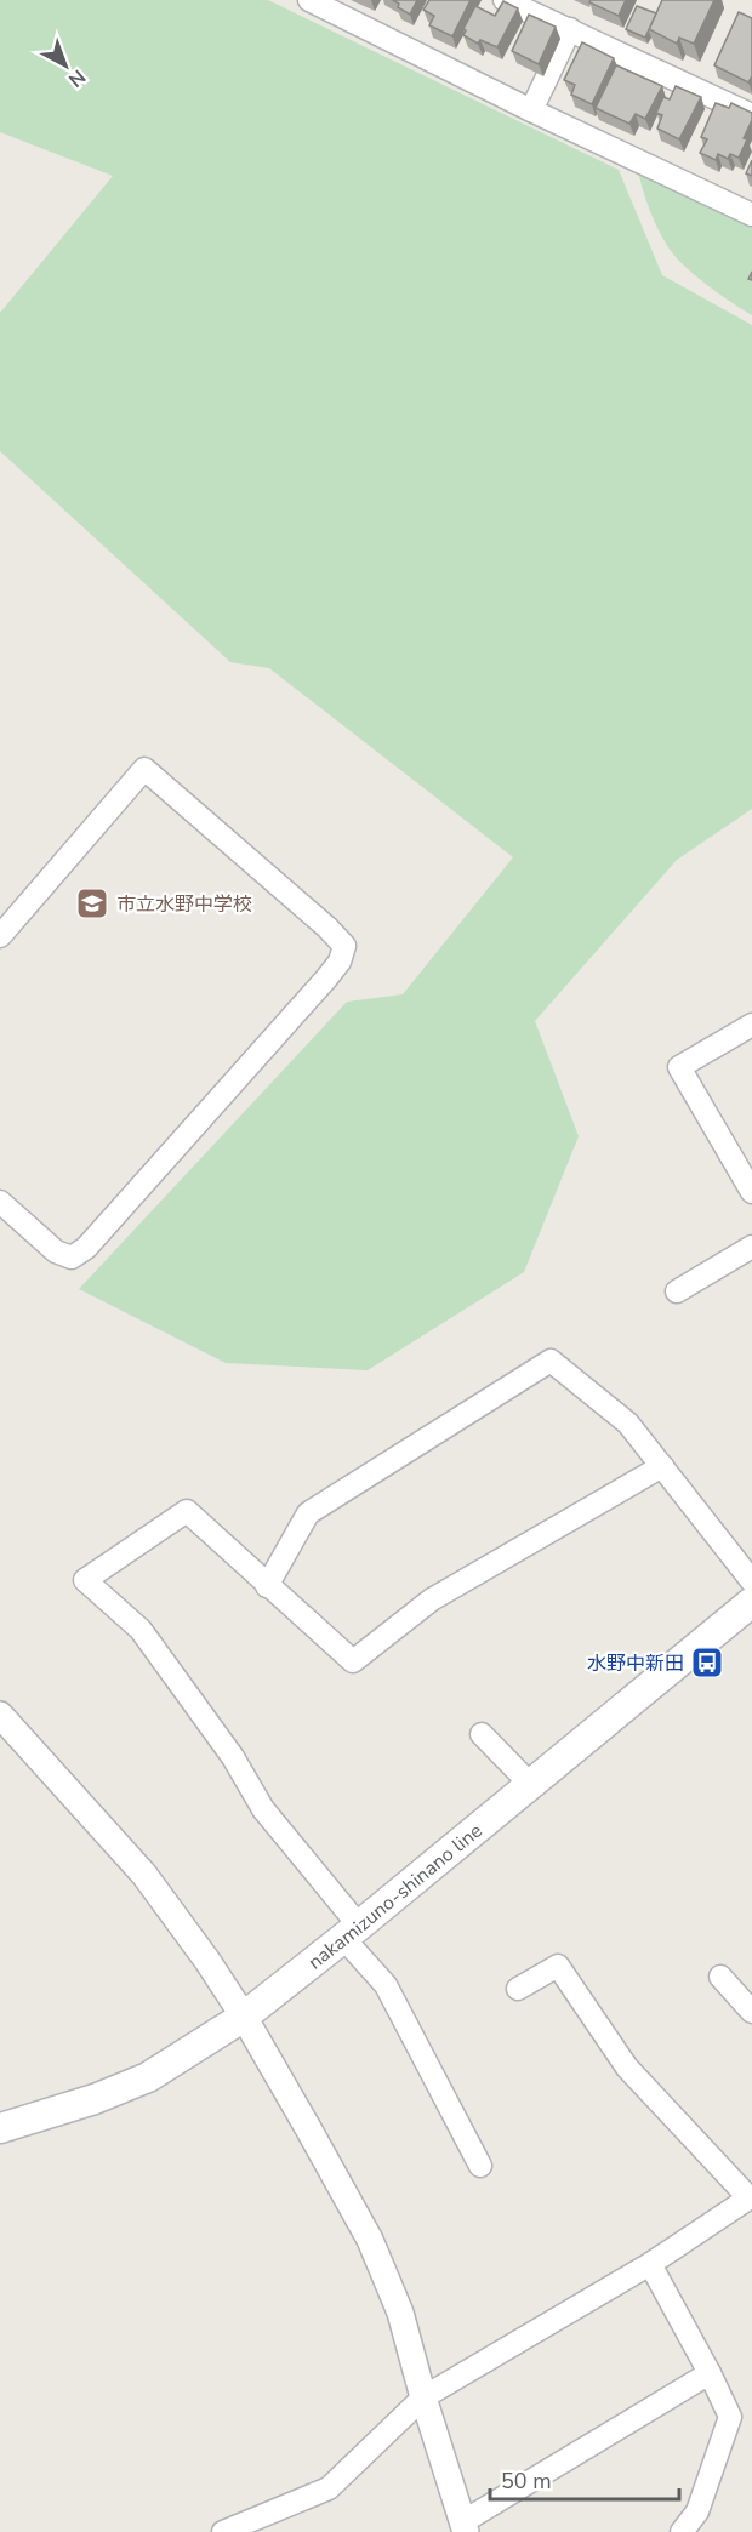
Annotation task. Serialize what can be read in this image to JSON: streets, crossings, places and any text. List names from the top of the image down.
{
  "streets": {
    "main road": ["nakamizuno-shinano line"]
  },
  "places": {
    "school or university": ["市立水野中学校"],
    "bus stop": ["水野中新田"]
  },
  "scale_bar": "50 m",
  "north": "bottom right"
}
